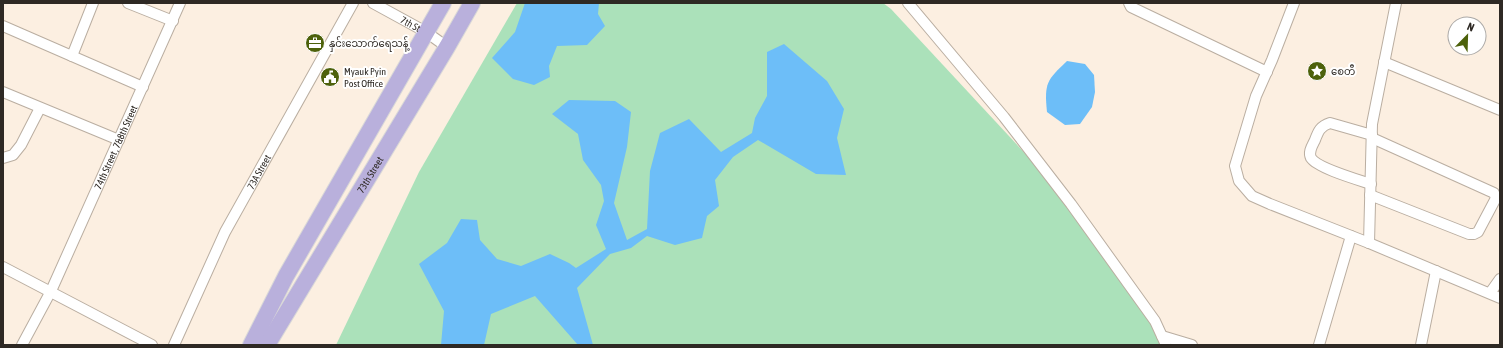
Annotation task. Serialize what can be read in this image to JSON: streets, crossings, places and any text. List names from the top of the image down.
{
  "streets": {
    "main road": ["73th Street"],
    "street": ["7th St", "74th Street , 7&8th Street", "73A Street"]
  },
  "crossings": [
    ["7th St", "73th Street"]
  ],
  "places": {
    "office": ["နှင်းသောက်ရေသန့်"],
    "place": ["စေတီ"],
    "public building": ["Myauk Pyin Post Office"]
  },
  "north": "top right"
}
